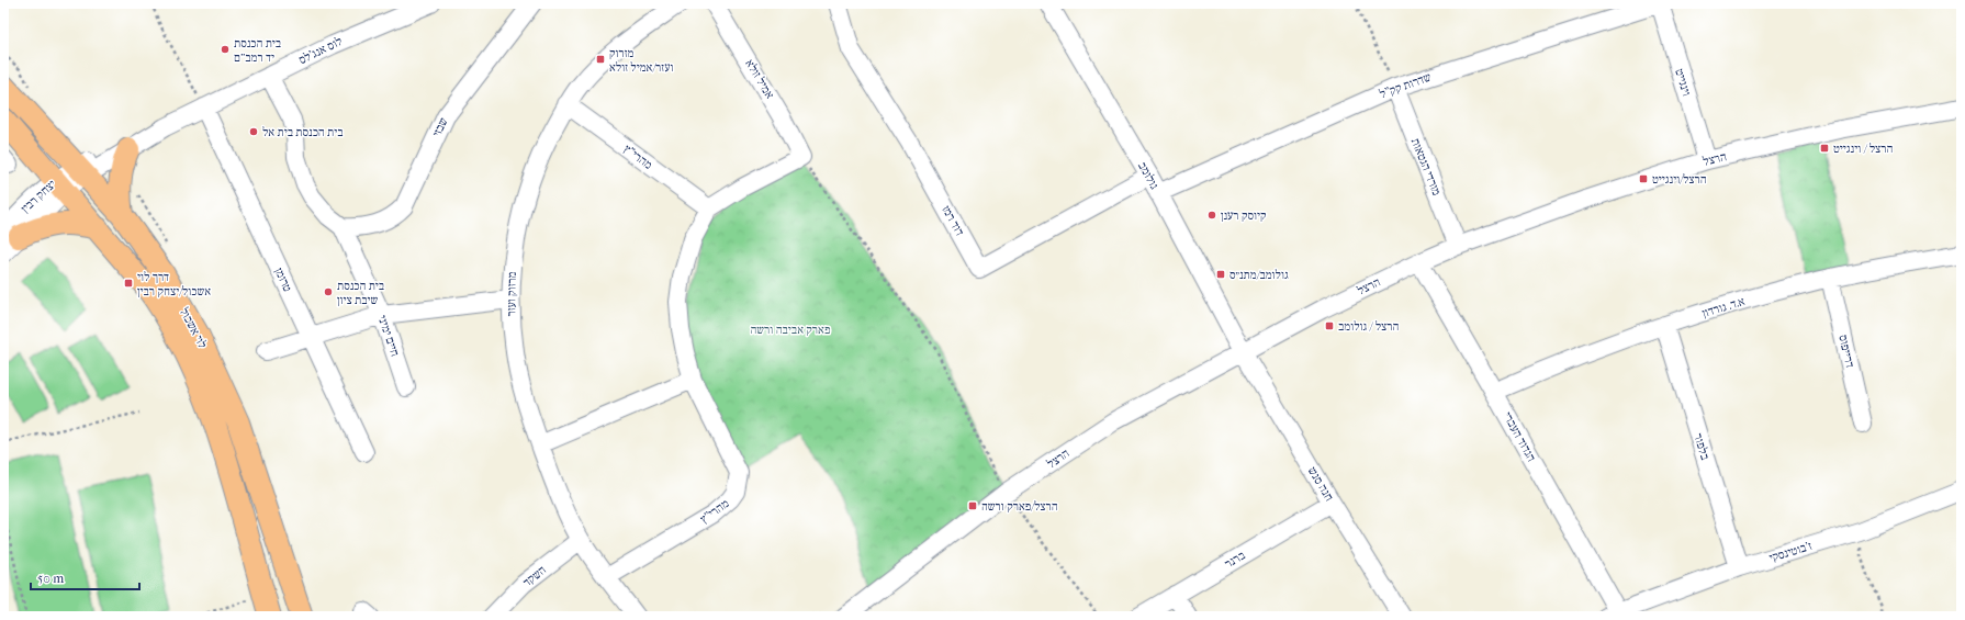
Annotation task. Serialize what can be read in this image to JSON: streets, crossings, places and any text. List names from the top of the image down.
{
  "streets": {
    "main road": ["לוי אשכול"],
    "street": [
      "לוס אנג'לס",
      "אמיל זולא",
      "וינגייט",
      "שדרות קק\"ל",
      "שבזי",
      "מהרי\"ץ",
      "הרצל",
      "מורדי הגטאות",
      "גולומב",
      "יצחק רבין",
      "דוד רמז",
      "טרומן",
      "מרזוק ועזר",
      "א.ד. גורדון",
      "חיים ימיני",
      "דרייפוס",
      "הגדוד העברי",
      "בלפור",
      "חנה סנש",
      "ז'בוטינסקי",
      "ברנר",
      "השקד"
    ]
  },
  "crossings": [
    ["לוס אנג'לס", "יצחק רבין"],
    ["לוס אנג'לס", "טרומן"],
    ["לוס אנג'לס", "לוי אשכול"],
    ["לוס אנג'לס", "חיים ימיני"],
    ["אמיל זולא", "מהרי\"ץ"],
    ["וינגייט", "שדרות קק\"ל"],
    ["וינגייט", "הרצל"],
    ["שדרות קק\"ל", "מורדי הגטאות"],
    ["שדרות קק\"ל", "גולומב"],
    ["שבזי", "חיים ימיני"],
    ["מהרי\"ץ", "מרזוק ועזר"],
    ["הרצל", "מורדי הגטאות"],
    ["הרצל", "גולומב"],
    ["הרצל", "הגדוד העברי"],
    ["הרצל", "חנה סנש"],
    ["גולומב", "דוד רמז"],
    ["גולומב", "חנה סנש"],
    ["יצחק רבין", "לוי אשכול"],
    ["מרזוק ועזר", "השקד"],
    ["א.ד. גורדון", "דרייפוס"],
    ["א.ד. גורדון", "הגדוד העברי"],
    ["א.ד. גורדון", "בלפור"],
    ["הגדוד העברי", "ז'בוטינסקי"],
    ["בלפור", "ז'בוטינסקי"],
    ["חנה סנש", "ברנר"]
  ],
  "parks": ["פארק אביבה ורשה"],
  "places": {
    "other": [
      "בית הכנסת יד רמב\"ם",
      "בית הכנסת בית אל",
      "קיוסק רענן",
      "בית הכנסת שיבת ציון"
    ],
    "transit": [
      "מזרוק ועזר/אמיל זולא",
      "הרצל / וינגייט",
      "הרצל/וינגייט",
      "גולומב/מתנ״ס",
      "דרך לוי אשכול/יצחק רבין",
      "הרצל / גולומב",
      "הרצל/פארק ורשה"
    ]
  },
  "scale_bar": "50 m"
}
